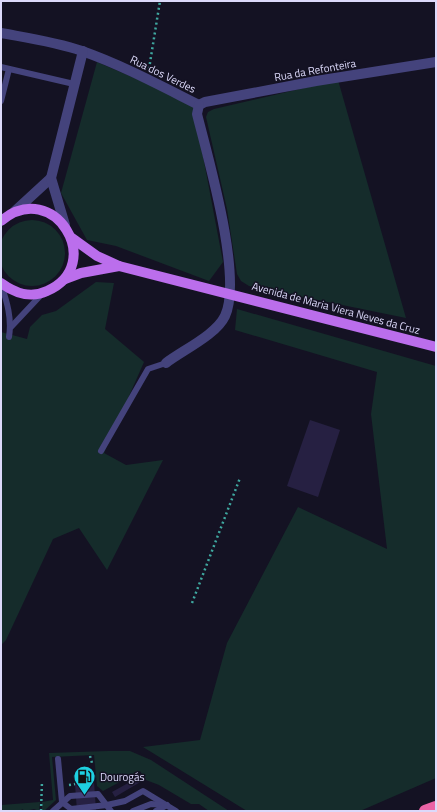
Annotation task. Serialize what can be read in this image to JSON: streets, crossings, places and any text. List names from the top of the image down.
{
  "streets": {
    "main road": ["Avenida de Maria Viera Neves da Cruz"],
    "street": ["Rua da Refonteira", "Rua dos Verdes"]
  },
  "crossings": [
    ["Rua da Refonteira", "Rua dos Verdes"],
    ["Rua dos Verdes", "Avenida de Maria Viera Neves da Cruz"]
  ],
  "places": {
    "fuel station": ["Dourogás"]
  }
}
